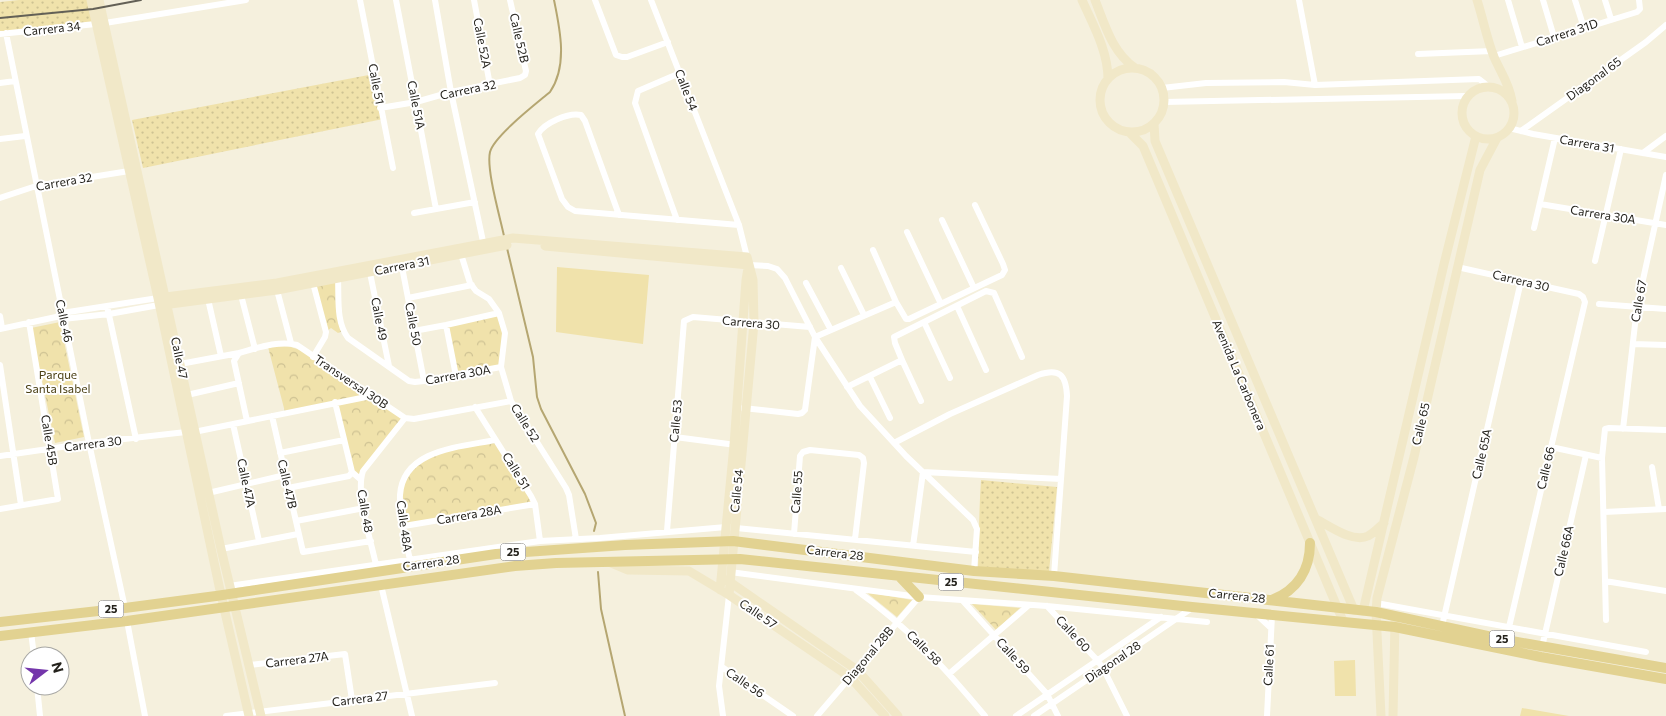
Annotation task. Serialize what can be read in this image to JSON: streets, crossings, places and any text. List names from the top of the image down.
{
  "streets": {
    "main road": ["25", "Carrera 28"],
    "street": [
      "Carrera 34",
      "Carrera 31D",
      "Calle 52B",
      "Calle 52A",
      "Diagonal 65",
      "Calle 51",
      "Carrera 32",
      "Calle 54",
      "Calle 51A",
      "Carrera 31",
      "Carrera 30A",
      "Carrera 30",
      "Calle 67",
      "Calle 49",
      "Calle 46",
      "Calle 50",
      "Calle 47",
      "Avenida La Carbonera",
      "Transversal 30B",
      "Calle 53",
      "Calle 52",
      "Calle 65",
      "Calle 45B",
      "Calle 65A",
      "Calle 66",
      "Calle 47A",
      "Calle 47B",
      "Calle 55",
      "Calle 48",
      "Carrera 28A",
      "Calle 48A",
      "Calle 66A",
      "Calle 57",
      "Calle 60",
      "Calle 58",
      "Diagonal 28B",
      "Calle 59",
      "Carrera 27A",
      "Diagonal 28",
      "Calle 61",
      "Calle 56",
      "Carrera 27"
    ]
  },
  "crossings": [
    ["Carrera 34", "Calle 46"],
    ["Carrera 34", "Calle 47"],
    ["Calle 52B", "Carrera 32"],
    ["Calle 52A", "Carrera 32"],
    ["Diagonal 65", "Carrera 31"],
    ["Calle 51", "Carrera 32"],
    ["Calle 51", "Carrera 28A"],
    ["Calle 51", "Calle 48A"],
    ["Calle 51", "Carrera 28"],
    ["Carrera 32", "Calle 51A"],
    ["Carrera 32", "Calle 46"],
    ["Carrera 32", "Calle 47"],
    ["Calle 54", "Carrera 31"],
    ["Calle 54", "Carrera 30"],
    ["Calle 54", "Carrera 28"],
    ["Calle 54", "Calle 57"],
    ["Calle 54", "Calle 56"],
    ["Carrera 31", "Calle 49"],
    ["Carrera 31", "Calle 46"],
    ["Carrera 31", "Calle 50"],
    ["Carrera 31", "Calle 47"],
    ["Carrera 31", "Calle 52"],
    ["Carrera 31", "Calle 65"],
    ["Carrera 31", "Calle 45B"],
    ["Carrera 30A", "Calle 67"],
    ["Carrera 30A", "Calle 49"],
    ["Carrera 30A", "Calle 50"],
    ["Carrera 30A", "Calle 52"],
    ["Carrera 30", "Calle 46"],
    ["Carrera 30", "Calle 47"],
    ["Carrera 30", "Transversal 30B"],
    ["Carrera 30", "Calle 53"],
    ["Carrera 30", "Calle 65"],
    ["Carrera 30", "Calle 45B"],
    ["Carrera 30", "Calle 65A"],
    ["Carrera 30", "Calle 66"],
    ["Carrera 30", "Calle 47A"],
    ["Carrera 30", "Calle 47B"],
    ["Calle 46", "Carrera 28"],
    ["Calle 47", "Carrera 28"],
    ["Calle 47", "Carrera 27A"],
    ["Calle 47", "Carrera 27"],
    ["Avenida La Carbonera", "Calle 65"],
    ["Avenida La Carbonera", "Carrera 28"],
    ["Calle 53", "Carrera 28"],
    ["Calle 52", "Carrera 28"],
    ["Calle 65", "Carrera 28"],
    ["Calle 65A", "Carrera 28"],
    ["Calle 66", "Carrera 28"],
    ["Calle 47B", "Calle 48"],
    ["Calle 55", "Carrera 28"],
    ["Calle 48", "Carrera 28"],
    ["Carrera 28A", "Calle 48A"],
    ["Calle 48A", "Carrera 28"],
    ["Calle 66A", "Carrera 28"],
    ["25", "Carrera 28"],
    ["Carrera 28", "Calle 57"],
    ["Carrera 28", "Diagonal 28"],
    ["Carrera 28", "Calle 61"],
    ["Calle 57", "Diagonal 28B"],
    ["Calle 60", "Diagonal 28"],
    ["Calle 58", "Diagonal 28B"],
    ["Calle 59", "Diagonal 28"],
    ["Carrera 27A", "Carrera 27"]
  ],
  "parks": ["Parque Santa Isabel"],
  "north": "right"
}
